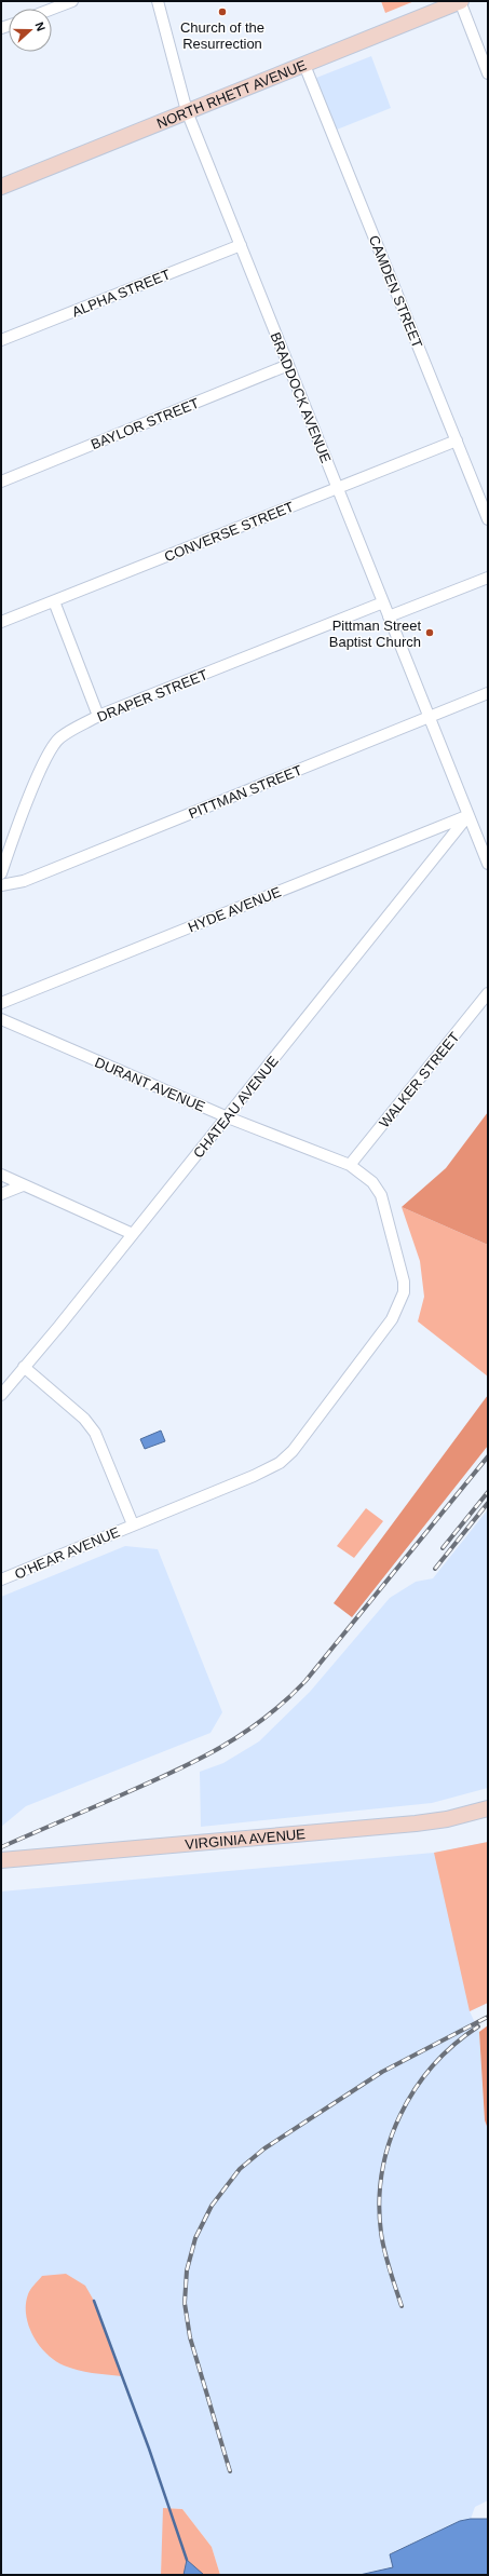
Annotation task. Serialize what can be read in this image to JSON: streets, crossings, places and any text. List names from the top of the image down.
{
  "streets": {
    "main road": ["NORTH RHETT AVENUE", "VIRGINIA AVENUE"],
    "street": [
      "CAMDEN STREET",
      "ALPHA STREET",
      "BRADDOCK AVENUE",
      "BAYLOR STREET",
      "CONVERSE STREET",
      "DRAPER STREET",
      "PITTMAN STREET",
      "HYDE AVENUE",
      "WALKER STREET",
      "DURANT AVENUE",
      "CHATEAU AVENUE",
      "O'HEAR AVENUE"
    ]
  },
  "crossings": [
    ["NORTH RHETT AVENUE", "CAMDEN STREET"],
    ["NORTH RHETT AVENUE", "BRADDOCK AVENUE"],
    ["CAMDEN STREET", "CONVERSE STREET"],
    ["ALPHA STREET", "BRADDOCK AVENUE"],
    ["BRADDOCK AVENUE", "BAYLOR STREET"],
    ["BRADDOCK AVENUE", "CONVERSE STREET"],
    ["BRADDOCK AVENUE", "DRAPER STREET"],
    ["BRADDOCK AVENUE", "PITTMAN STREET"],
    ["BRADDOCK AVENUE", "HYDE AVENUE"],
    ["BRADDOCK AVENUE", "CHATEAU AVENUE"],
    ["HYDE AVENUE", "CHATEAU AVENUE"],
    ["WALKER STREET", "DURANT AVENUE"],
    ["WALKER STREET", "O'HEAR AVENUE"],
    ["DURANT AVENUE", "CHATEAU AVENUE"],
    ["DURANT AVENUE", "O'HEAR AVENUE"]
  ],
  "places": ["Church of the Resurrection", "Pittman Street Baptist Church"],
  "north": "right"
}
